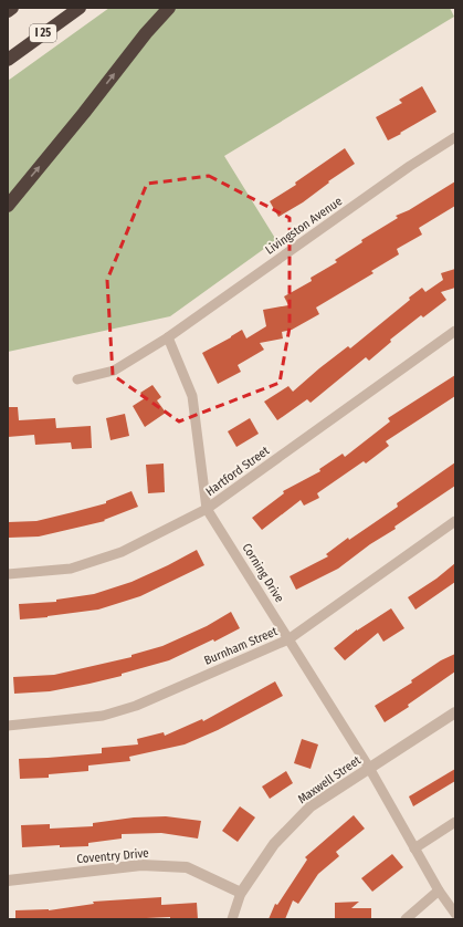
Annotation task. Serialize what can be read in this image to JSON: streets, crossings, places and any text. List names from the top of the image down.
{
  "streets": {
    "highway": ["I 25"],
    "street": [
      "Livingston Avenue",
      "Hartford Street",
      "Corning Drive",
      "Burnham Street",
      "Maxwell Street",
      "Coventry Drive"
    ]
  },
  "crossings": [
    ["Livingston Avenue", "Corning Drive"],
    ["Hartford Street", "Corning Drive"],
    ["Corning Drive", "Burnham Street"],
    ["Corning Drive", "Maxwell Street"],
    ["Maxwell Street", "Coventry Drive"]
  ]
}
